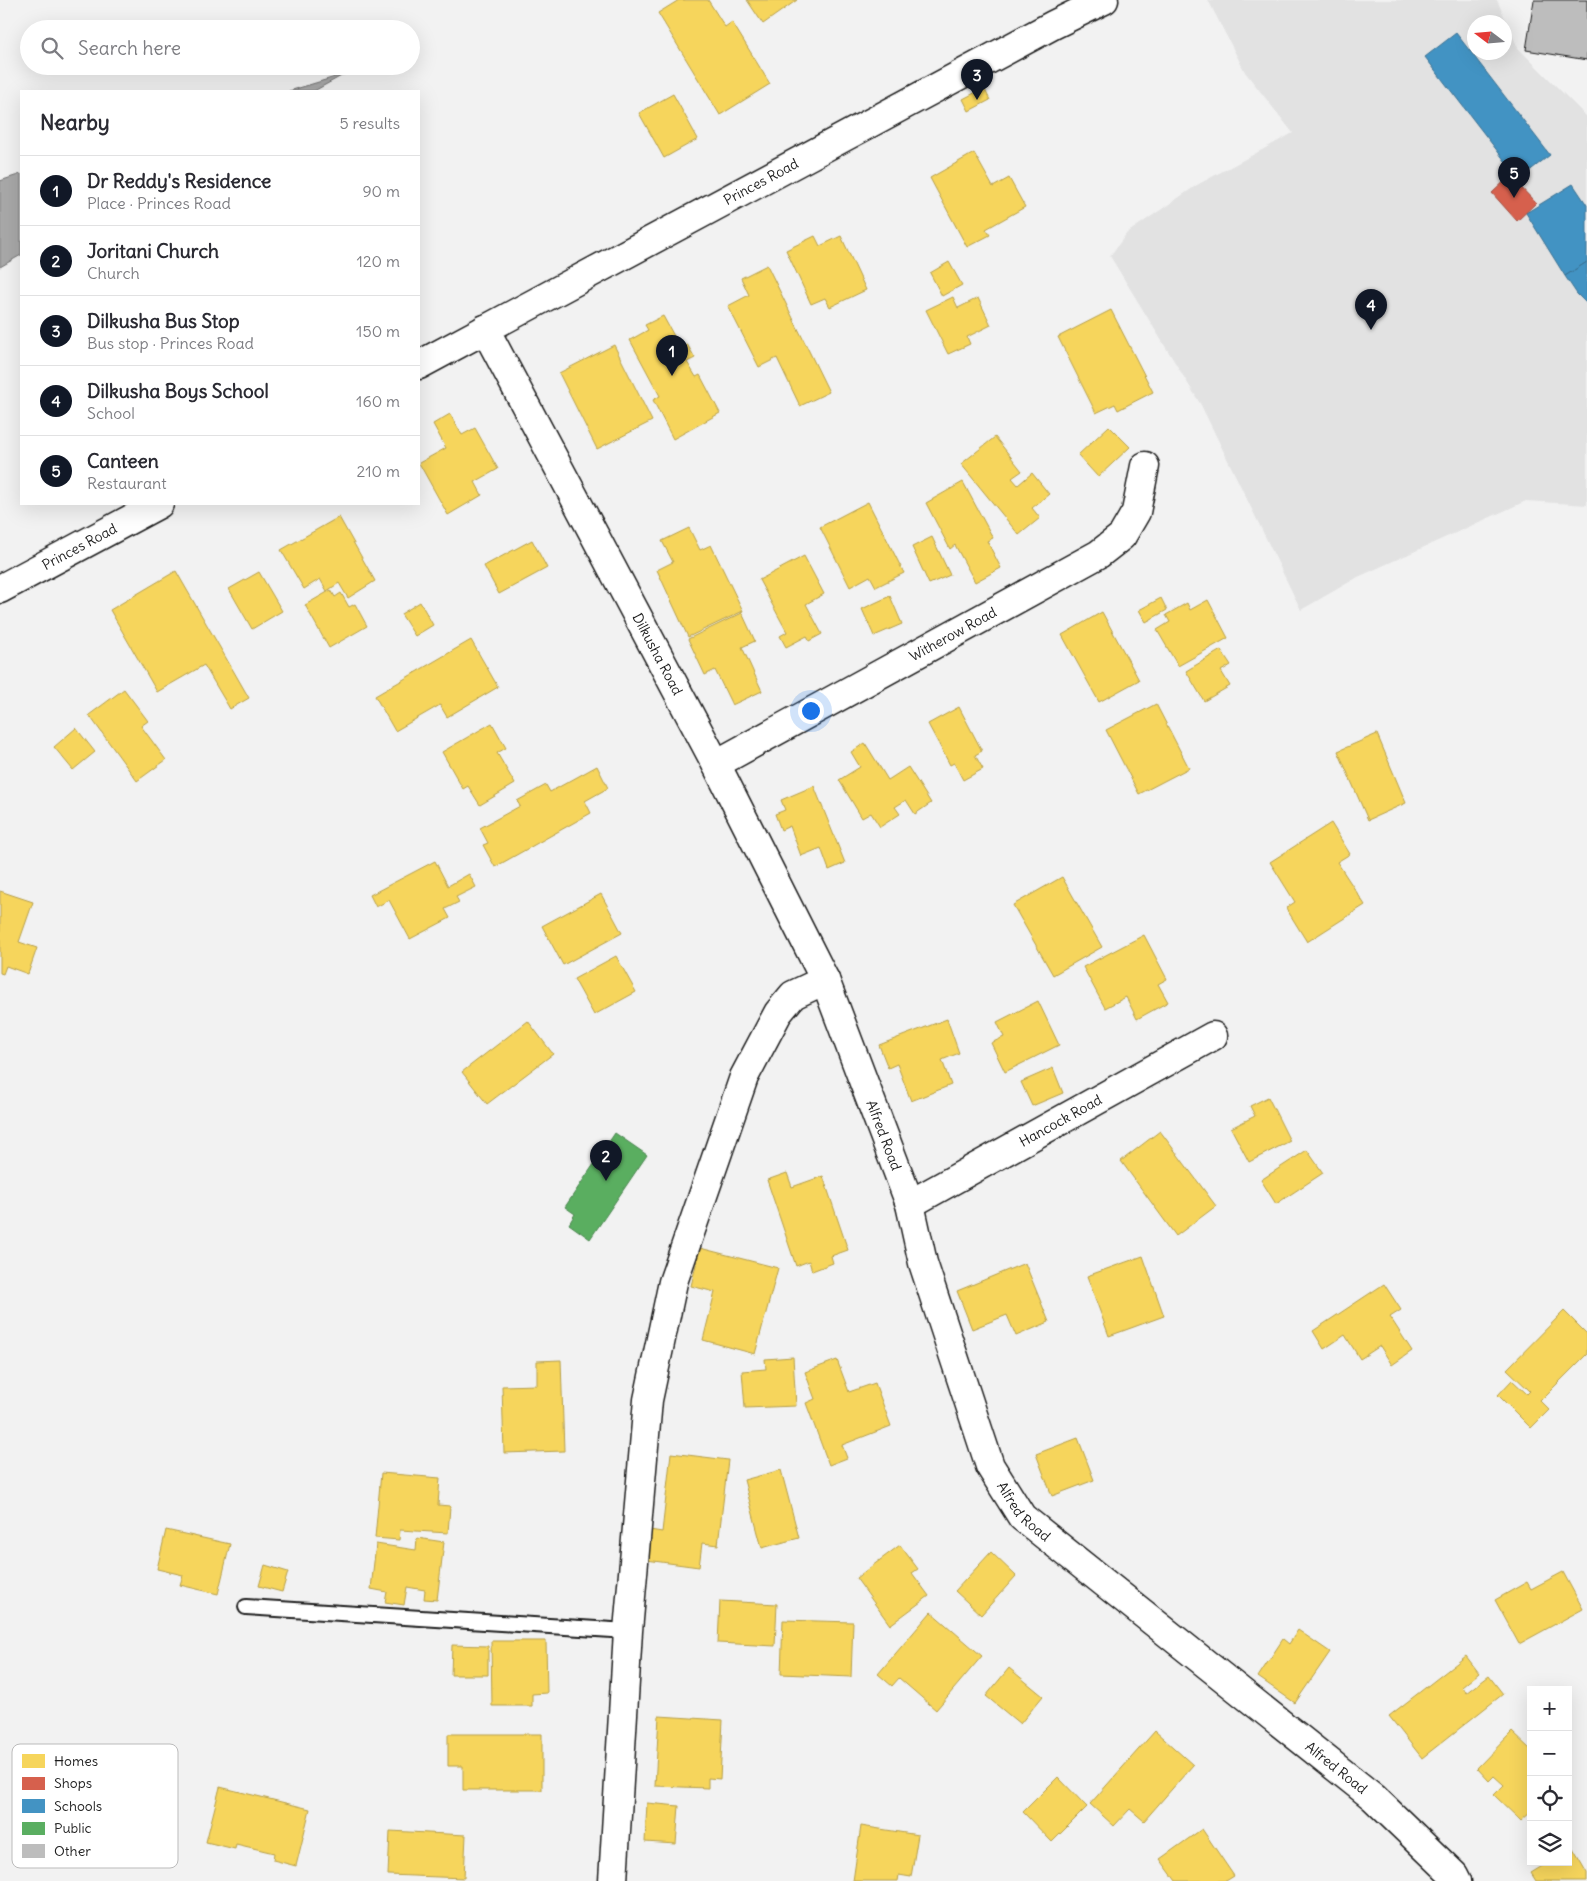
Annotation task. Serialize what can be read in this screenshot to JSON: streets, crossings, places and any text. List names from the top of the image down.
{
  "streets": {
    "street": [
      "Princes Road",
      "Witherow Road",
      "Dilkusha Road",
      "Hancock Road",
      "Alfred Road"
    ]
  },
  "crossings": [
    ["Princes Road", "Dilkusha Road"],
    ["Witherow Road", "Dilkusha Road"],
    ["Dilkusha Road", "Alfred Road"],
    ["Hancock Road", "Alfred Road"]
  ],
  "legend": [
    "Homes",
    "Shops",
    "Schools",
    "Public",
    "Other"
  ],
  "north": "left",
  "page": {
    "search": "Search here",
    "pins": [
      "3",
      "5",
      "4",
      "1",
      "2"
    ],
    "heading": ["Nearby", "5 results"],
    "list": [
      {
        "mark": "1",
        "name": "Dr Reddy's Residence",
        "note": "Place · Princes Road",
        "value": "90 m"
      },
      {
        "mark": "2",
        "name": "Joritani Church",
        "note": "Church",
        "value": "120 m"
      },
      {
        "mark": "3",
        "name": "Dilkusha Bus Stop",
        "note": "Bus stop · Princes Road",
        "value": "150 m"
      },
      {
        "mark": "4",
        "name": "Dilkusha Boys School",
        "note": "School",
        "value": "160 m"
      },
      {
        "mark": "5",
        "name": "Canteen",
        "note": "Restaurant",
        "value": "210 m"
      }
    ],
    "map_buttons": ["+", "−"]
  }
}
